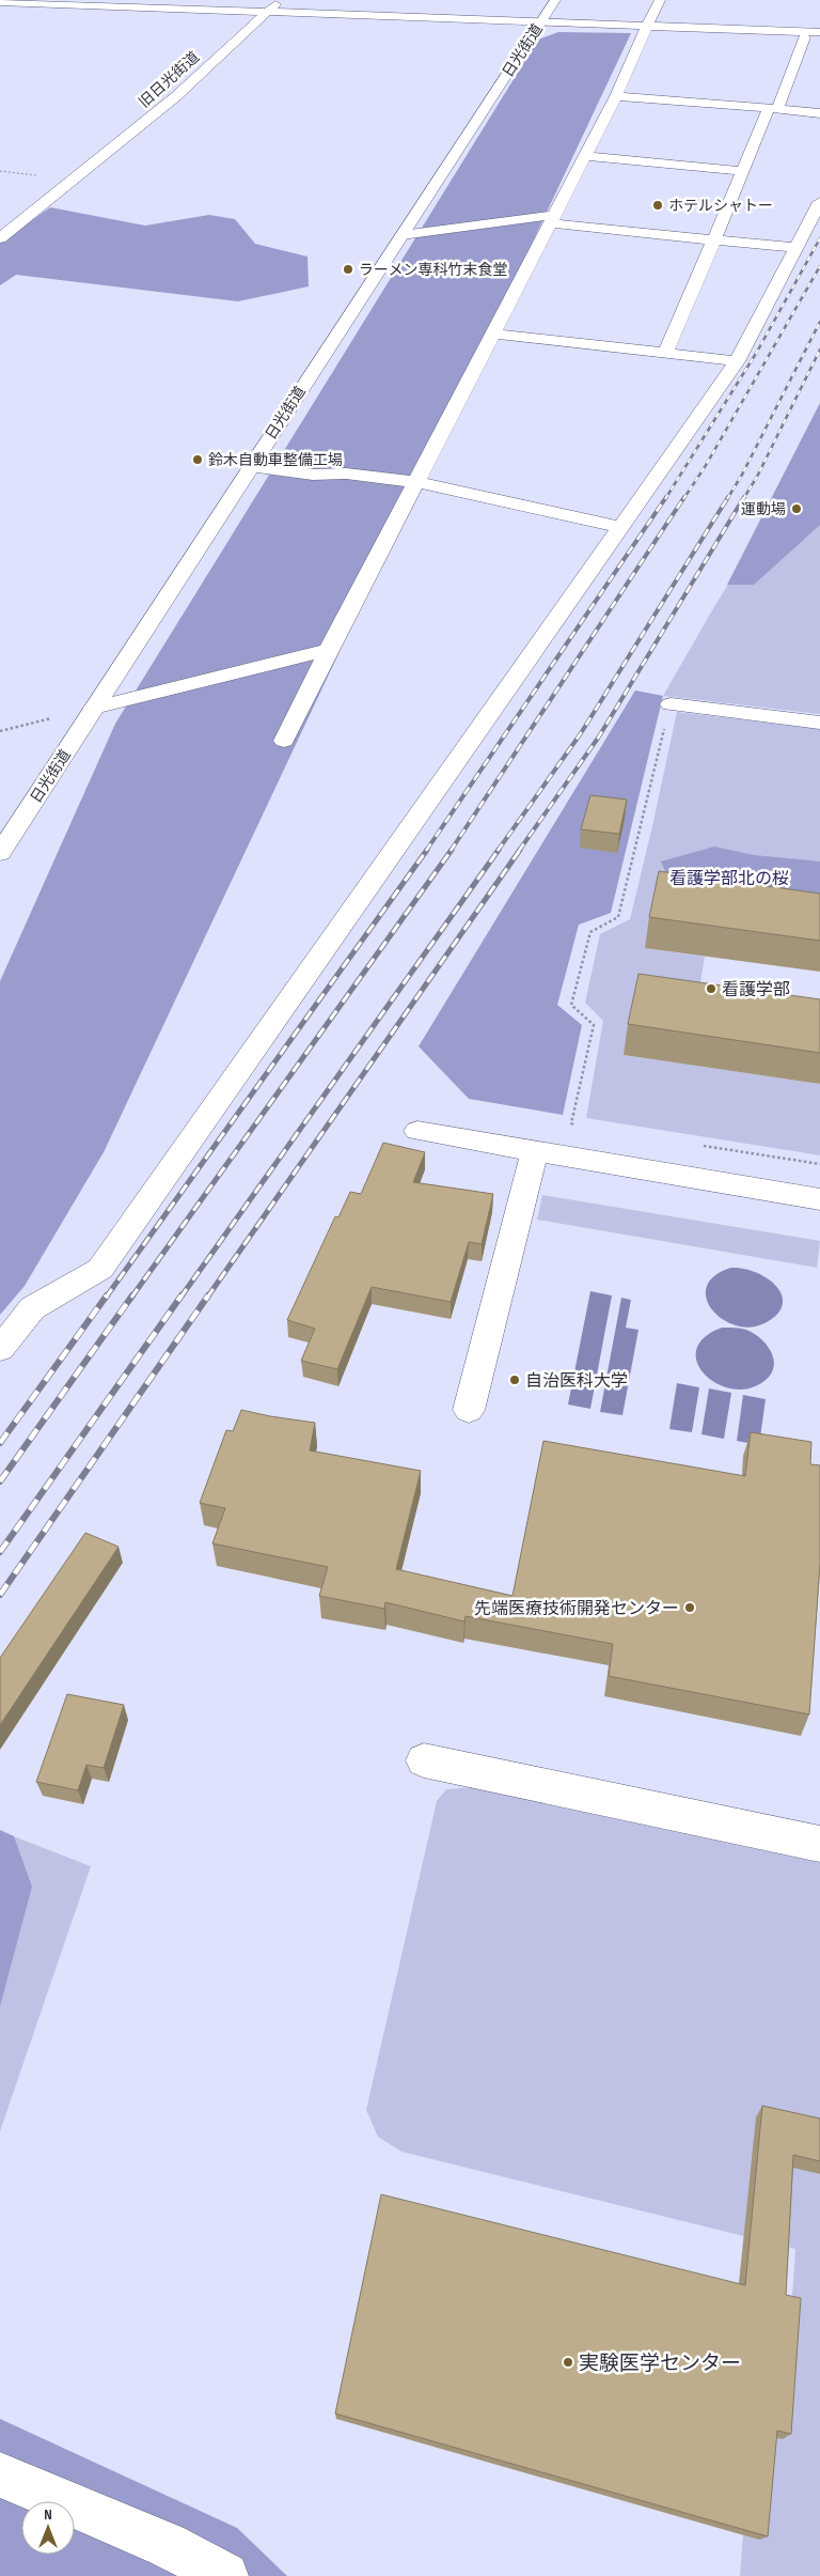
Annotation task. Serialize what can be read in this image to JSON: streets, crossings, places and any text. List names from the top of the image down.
{
  "streets": {
    "main road": ["日光街道", "旧日光街道"]
  },
  "parks": ["看護学部北の桜"],
  "places": [
    "ホテルシャトー",
    "ラーメン専科竹末食堂",
    "鈴木自動車整備工場",
    "運動場",
    "看護学部",
    "自治医科大学",
    "先端医療技術開発センター",
    "実験医学センター"
  ],
  "north": "top"
}
